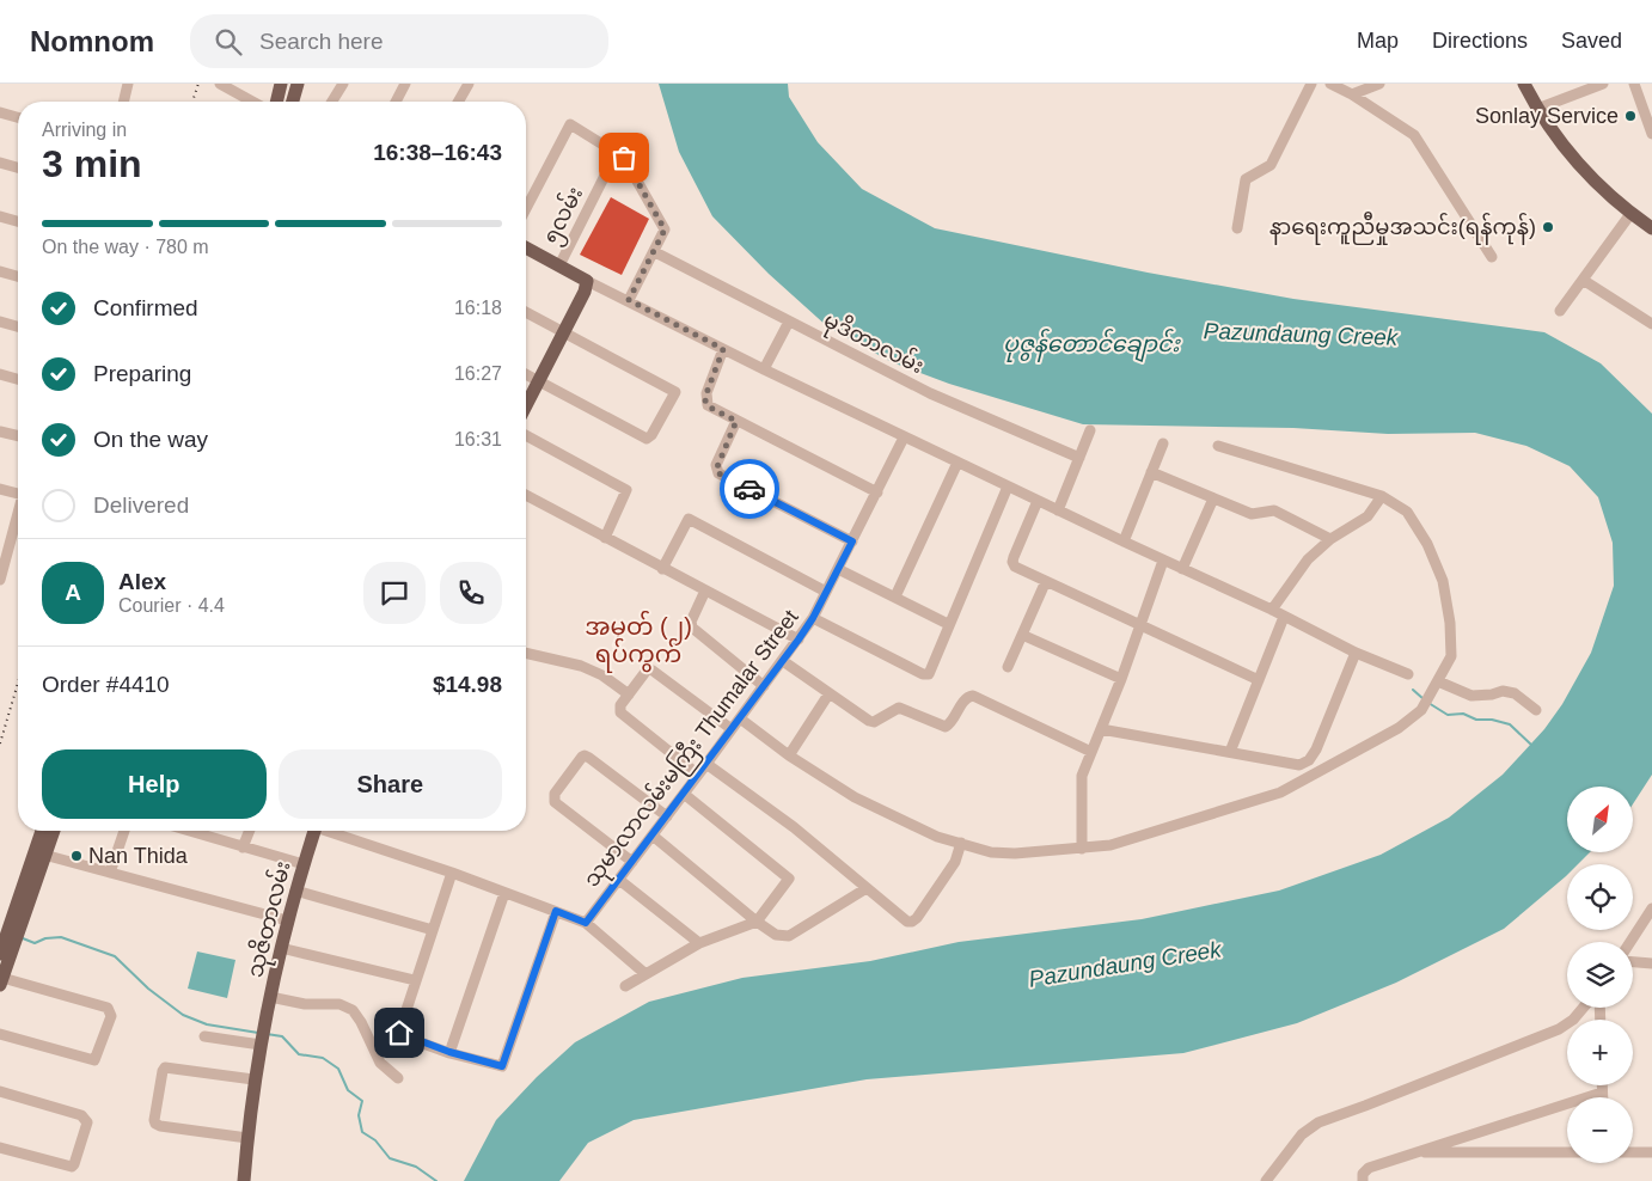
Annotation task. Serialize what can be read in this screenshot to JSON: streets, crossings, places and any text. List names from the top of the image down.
{
  "streets": {
    "main road": ["သုဇိတာလမ်း"],
    "street": ["၅လမ်း", "မုဒိတာလမ်း", "သုမာလာလမ်းမကြီး Thumalar Street"]
  },
  "districts": ["အမှတ် (၂) ရပ်ကွက်"],
  "water": ["Pazundaung Creek", "ပုဇွန်တောင်ချောင်း"],
  "places": ["Sonlay Service", "နာရေးကူညီမှုအသင်း(ရန်ကုန်)", "Nan Thida"],
  "north": "top right",
  "page": {
    "header": "Nomnom",
    "search": "Search here",
    "nav": ["Map", "Directions", "Saved"],
    "heading": ["3 min", "Arriving in", "16:38–16:43"],
    "panel": [
      "Alex",
      "Courier · 4.4",
      "Order #4410",
      "$14.98"
    ],
    "bar": "On the way · 780 m",
    "list": [
      ["Confirmed", "16:18"],
      ["Preparing", "16:27"],
      ["On the way", "16:31"],
      "Delivered"
    ],
    "round": "A",
    "buttons": ["Help", "Share"],
    "map_buttons": ["+", "−"]
  }
}
